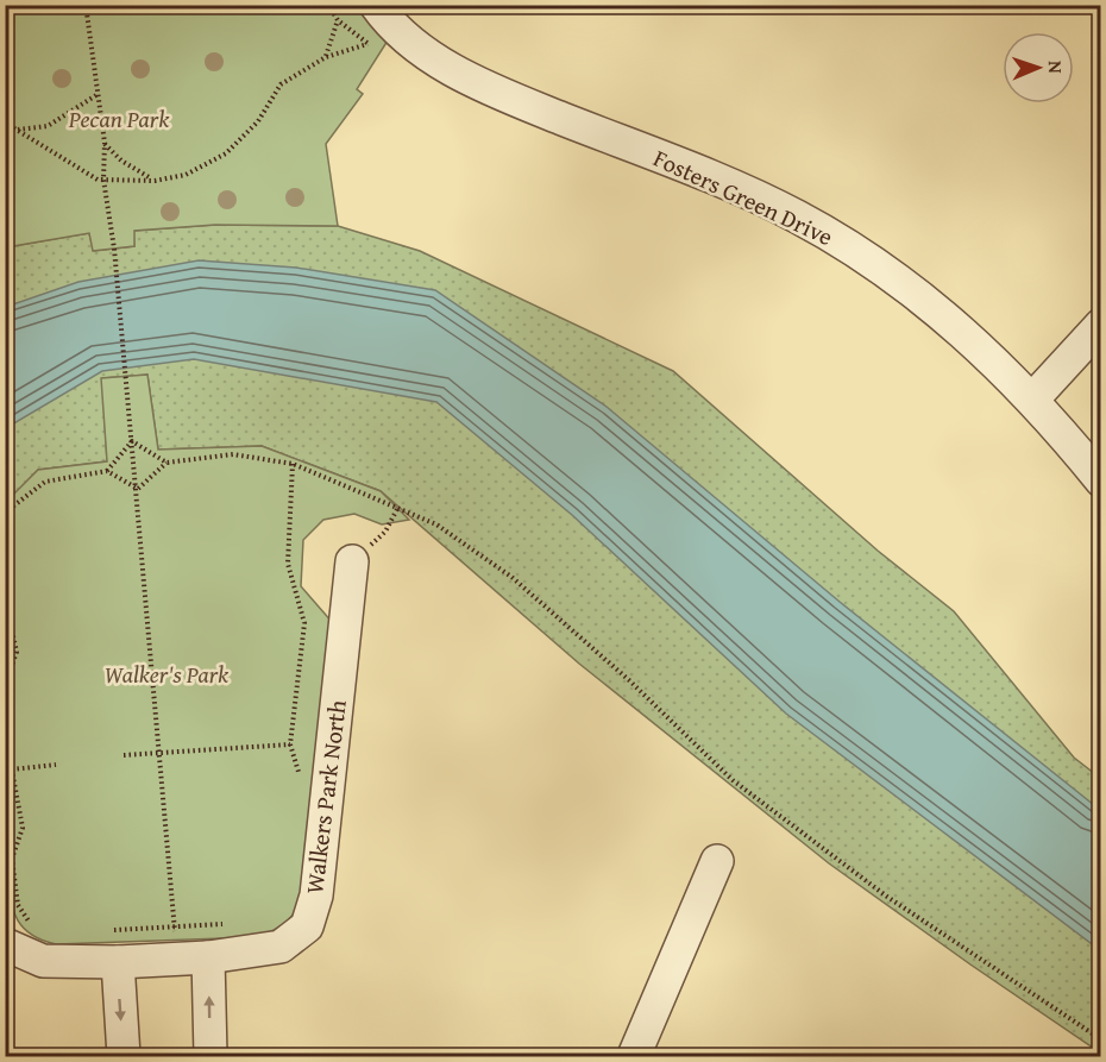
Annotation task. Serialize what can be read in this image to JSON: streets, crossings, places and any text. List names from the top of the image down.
{
  "streets": {
    "street": ["Fosters Green Drive", "Walkers Park North"]
  },
  "parks": ["Pecan Park", "Walker's Park"],
  "north": "right"
}
